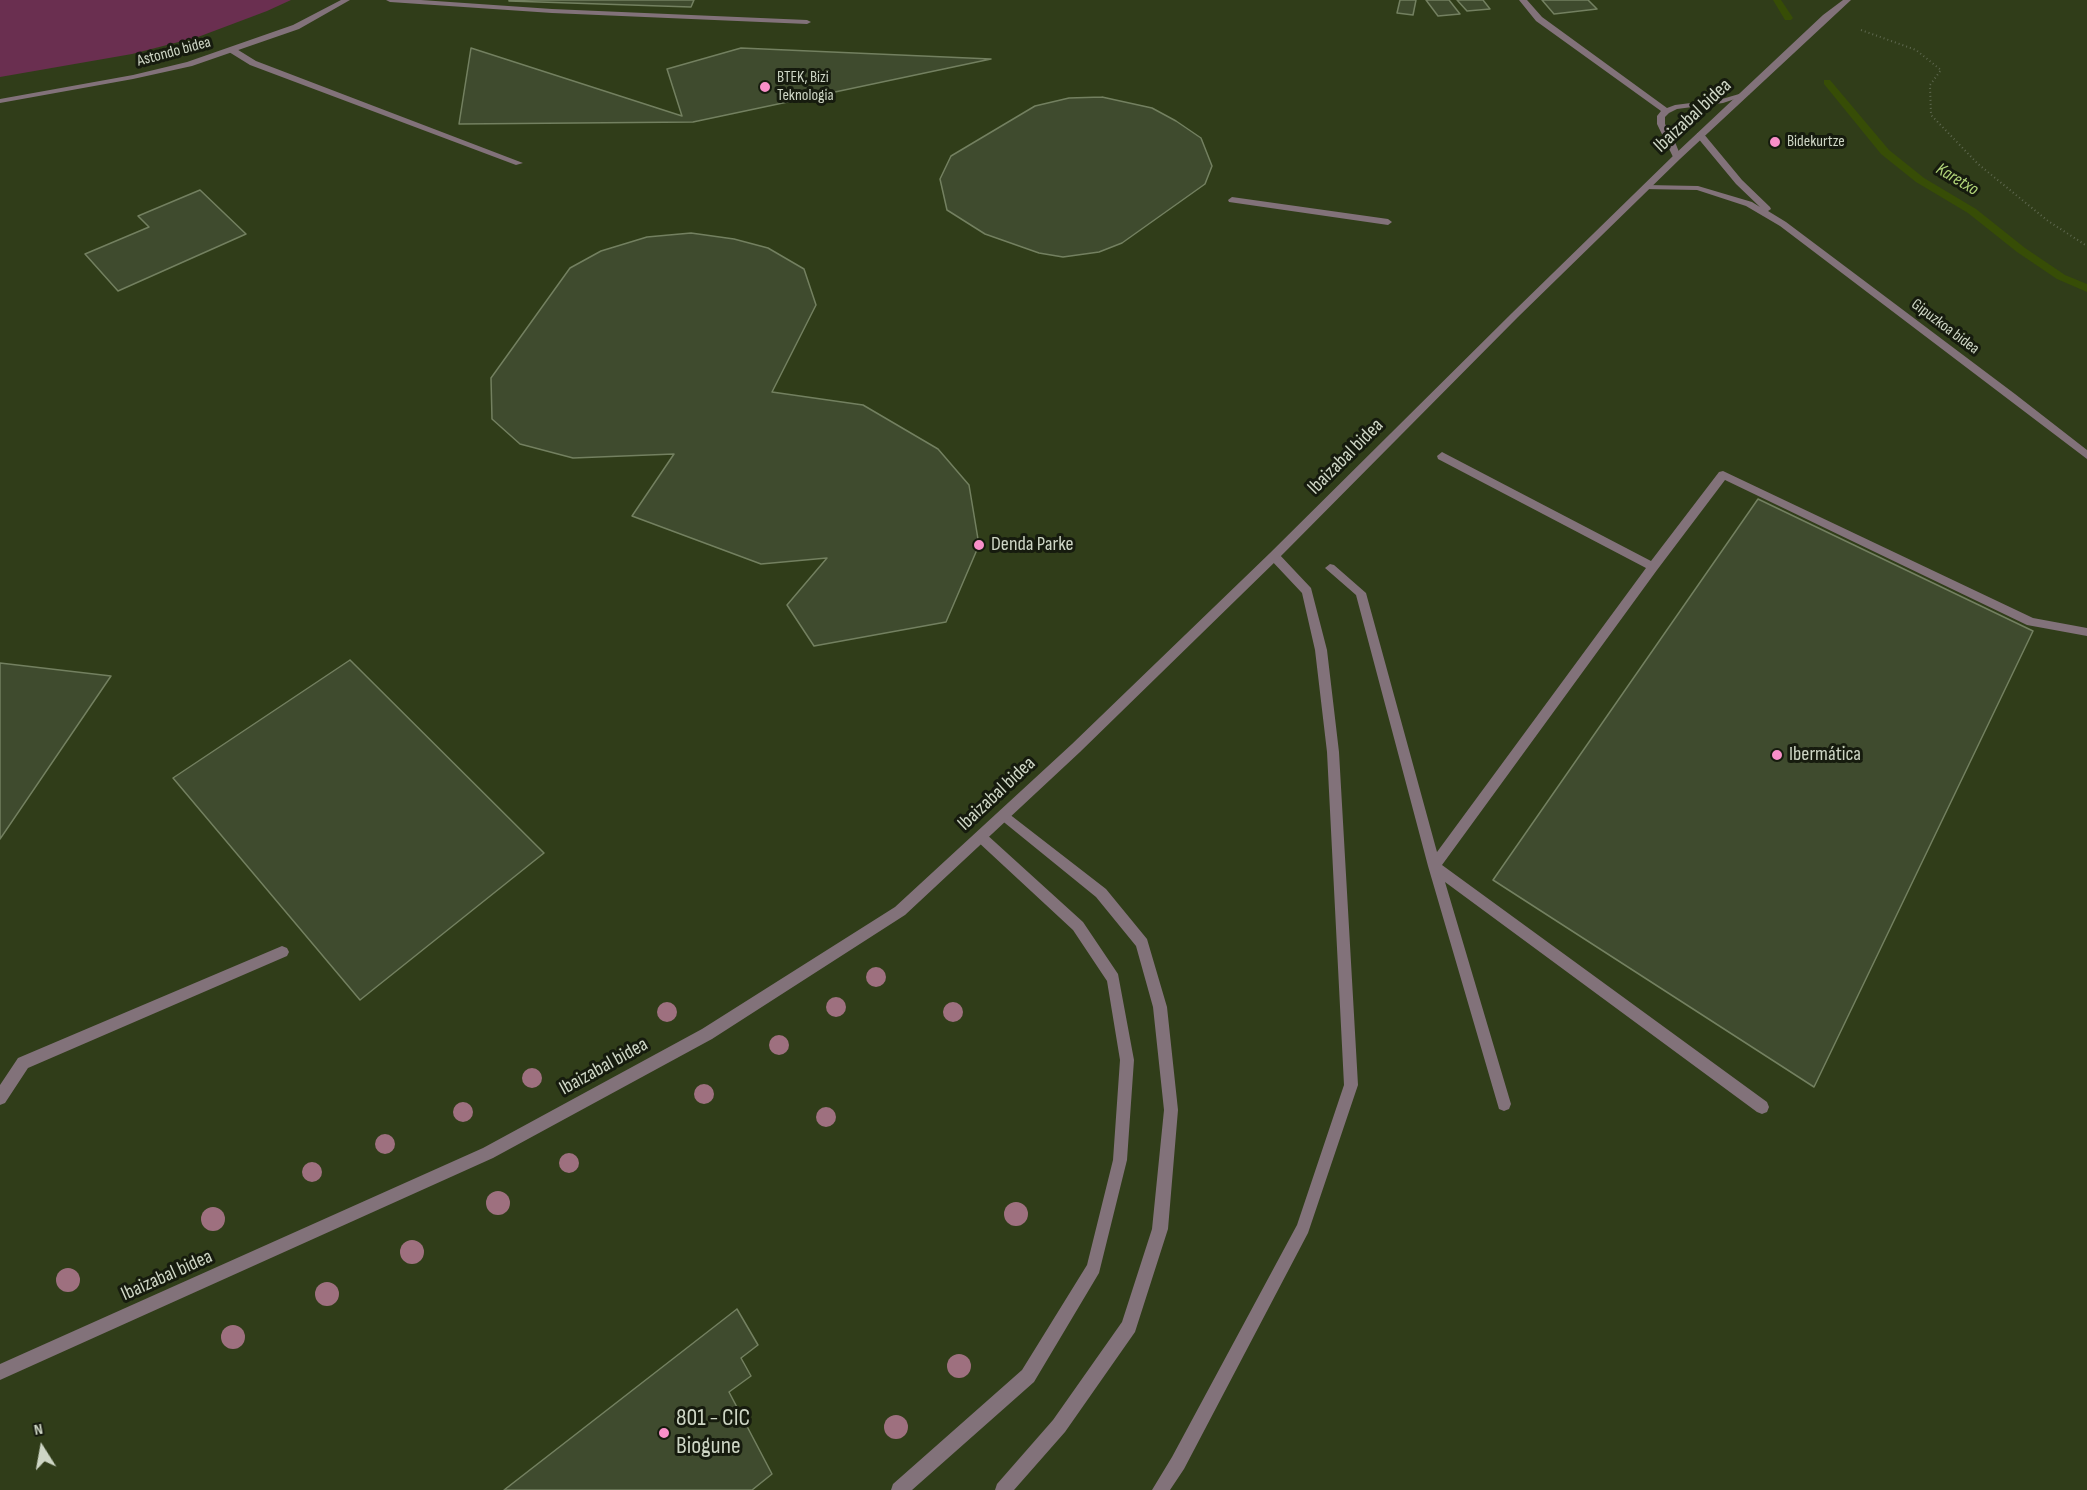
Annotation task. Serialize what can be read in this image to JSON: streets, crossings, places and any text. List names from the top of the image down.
{
  "streets": {
    "street": ["Astondo bidea", "Ibaizabal bidea", "Gipuzkoa bidea"]
  },
  "crossings": [
    ["Ibaizabal bidea", "Gipuzkoa bidea"]
  ],
  "water": ["Karetxo"],
  "places": [
    "BTEK, Bizi Teknologia",
    "Bidekurtze",
    "Denda Parke",
    "Ibermática",
    "801 - CIC Biogune"
  ],
  "north": "top"
}
